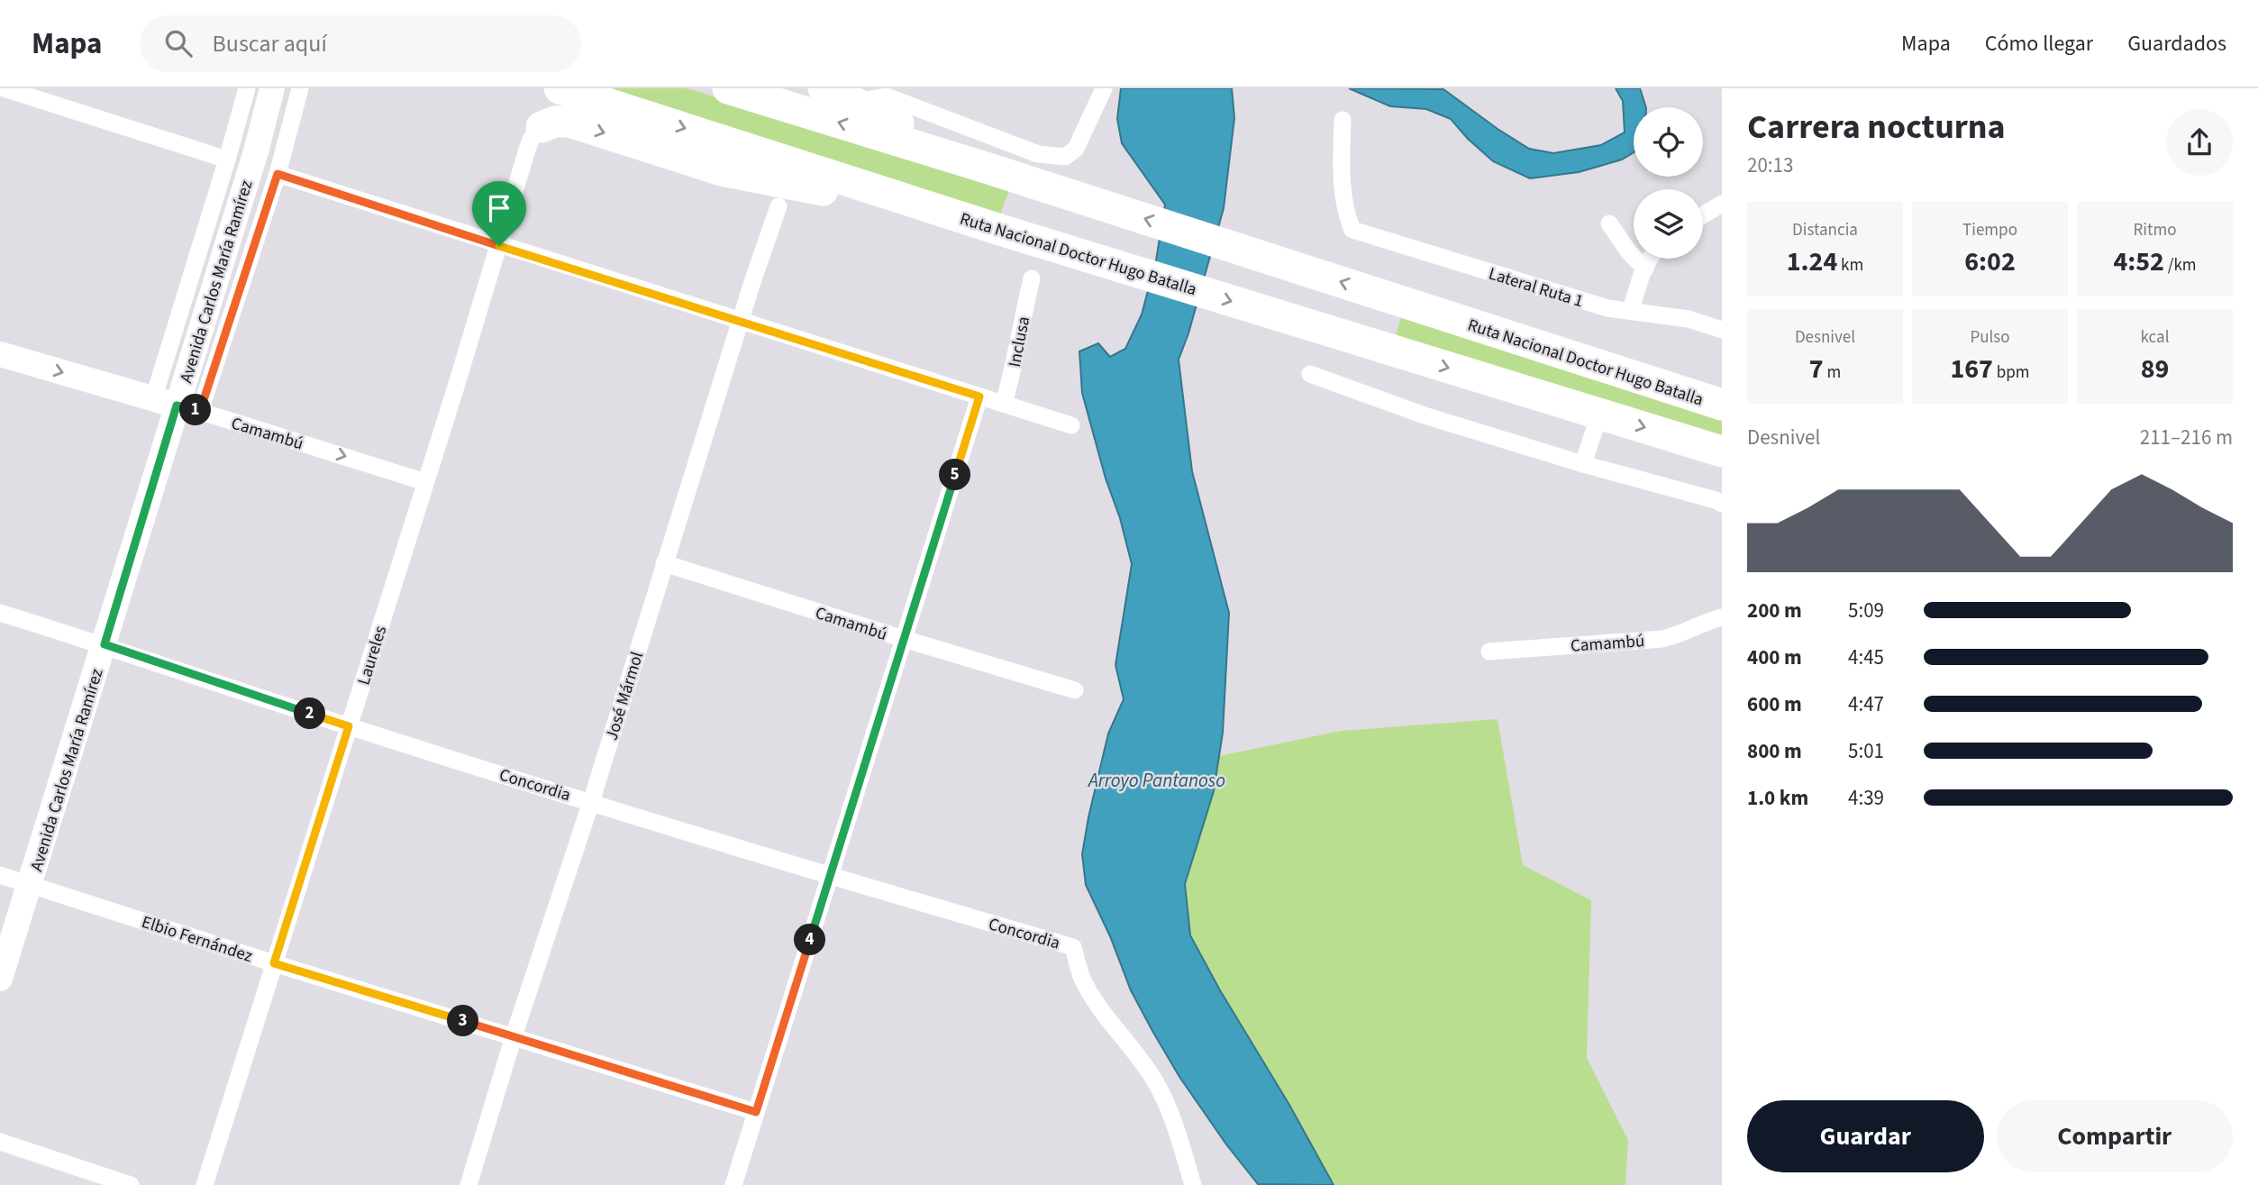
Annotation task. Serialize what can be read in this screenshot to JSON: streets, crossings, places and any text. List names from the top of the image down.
{
  "streets": {
    "highway": ["Ruta Nacional Doctor Hugo Batalla"],
    "main road": ["Avenida Carlos María Ramírez", "Camambú"],
    "street": [
      "Lateral Ruta 1",
      "Inclusa",
      "Laureles",
      "José Mármol",
      "Concordia",
      "Elbio Fernández"
    ]
  },
  "crossings": [
    ["Avenida Carlos María Ramírez", "Camambú"],
    ["Avenida Carlos María Ramírez", "Concordia"],
    ["Avenida Carlos María Ramírez", "Elbio Fernández"],
    ["Camambú", "Laureles"],
    ["Camambú", "José Mármol"],
    ["Laureles", "Concordia"],
    ["Laureles", "Elbio Fernández"],
    ["José Mármol", "Concordia"],
    ["José Mármol", "Elbio Fernández"]
  ],
  "one_way": ["Camambú"],
  "water": ["Arroyo Pantanoso"],
  "page": {
    "header": "Mapa",
    "search": "Buscar aquí",
    "nav": ["Mapa", "Cómo llegar", "Guardados"],
    "heading": ["Carrera nocturna", "20:13"],
    "stats": [
      ["Distancia", "1.24 km"],
      ["Tiempo", "6:02"],
      ["Ritmo", "4:52 /km"],
      ["Desnivel", "7 m"],
      ["Pulso", "167 bpm"],
      ["kcal", "89"]
    ],
    "pins": [
      "1",
      "5",
      "2",
      "4",
      "3"
    ],
    "chart": ["Desnivel", "211–216 m"],
    "list": [
      {
        "name": "200 m",
        "note": "5:09"
      },
      {
        "name": "400 m",
        "note": "4:45"
      },
      {
        "name": "600 m",
        "note": "4:47"
      },
      {
        "name": "800 m",
        "note": "5:01"
      },
      {
        "name": "1.0 km",
        "note": "4:39"
      }
    ],
    "buttons": ["Guardar", "Compartir"]
  }
}
